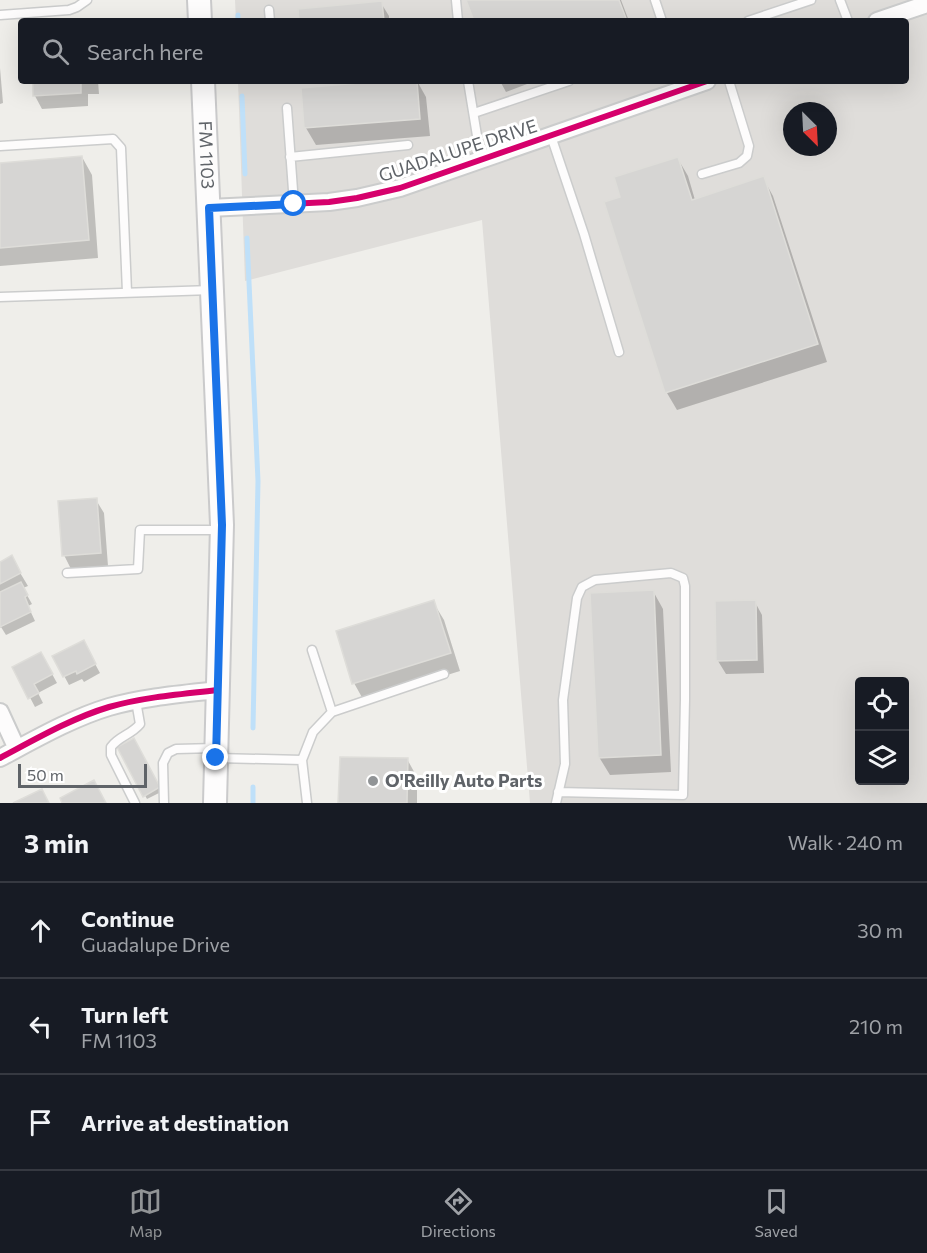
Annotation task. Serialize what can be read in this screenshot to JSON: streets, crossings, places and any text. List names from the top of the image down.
{
  "streets": {
    "main road": ["FM 1103"],
    "street": ["GUADALUPE DRIVE"]
  },
  "crossings": [
    ["GUADALUPE DRIVE", "FM 1103"]
  ],
  "places": ["O'Reilly Auto Parts"],
  "scale_bar": "50 m",
  "north": "bottom right",
  "page": {
    "search": "Search here",
    "scale": "50 m",
    "heading": ["3 min", "Walk · 240 m"],
    "list": [
      ["Continue", "Guadalupe Drive", "30 m"],
      ["Turn left", "FM 1103", "210 m"],
      "Arrive at destination"
    ],
    "nav": ["Map", "Directions", "Saved"]
  }
}
